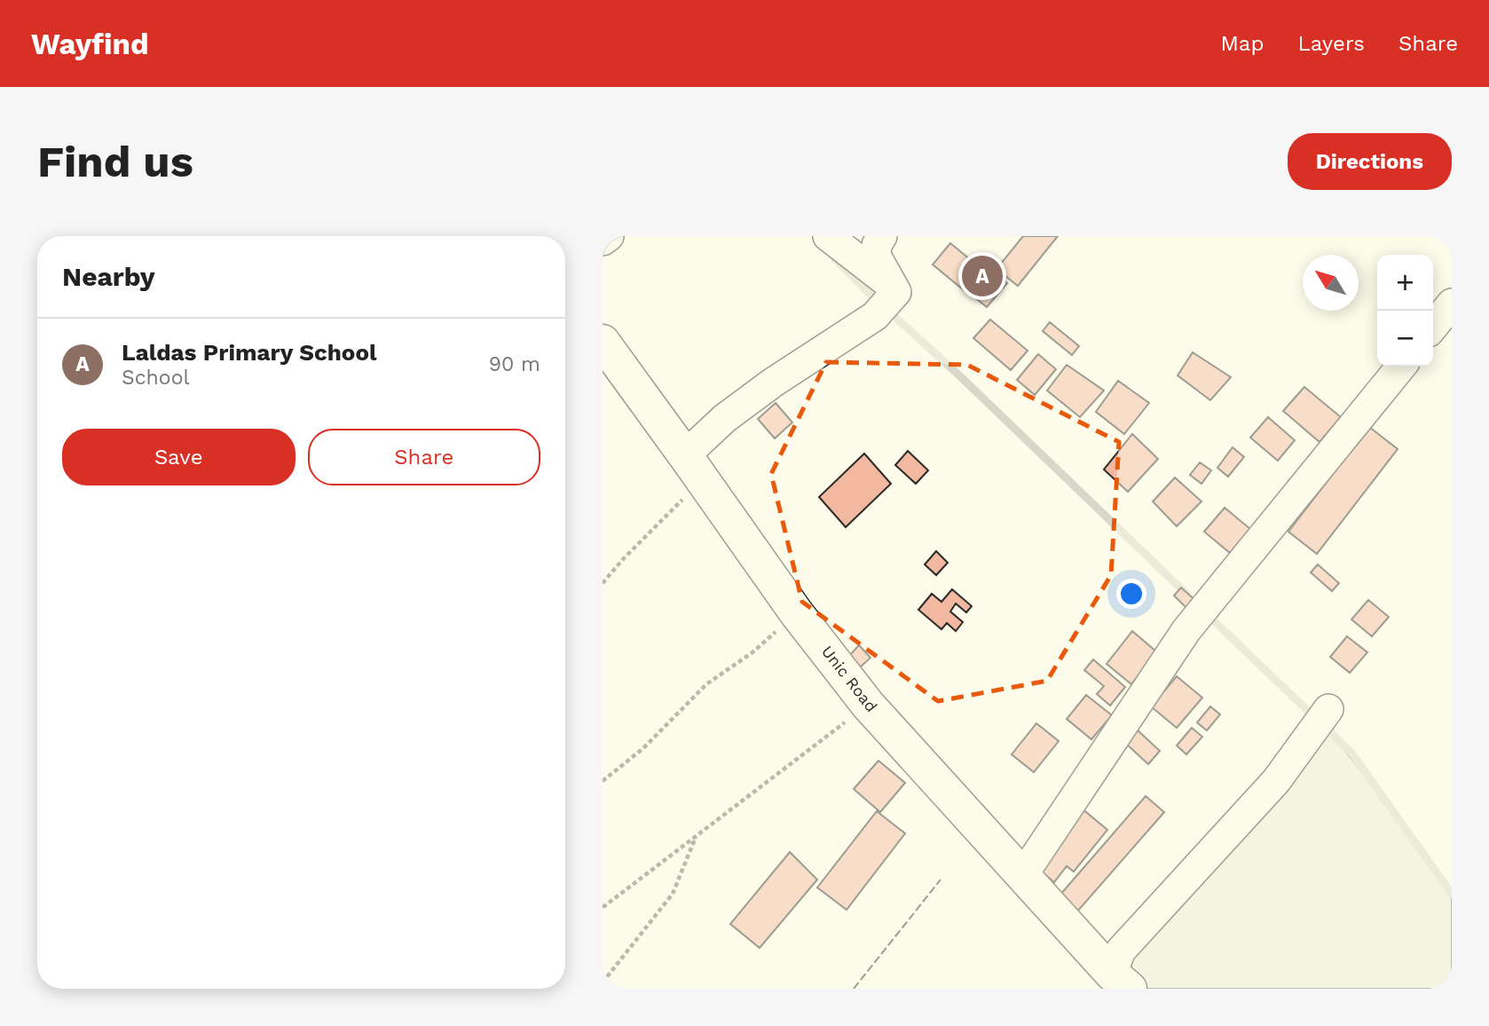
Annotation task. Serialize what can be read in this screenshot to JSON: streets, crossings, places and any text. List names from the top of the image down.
{
  "streets": {
    "main road": ["Unic Road"]
  },
  "north": "top left",
  "page": {
    "header": "Wayfind",
    "nav": ["Map", "Layers", "Share"],
    "buttons": [
      "Directions",
      ["Save", "Share"]
    ],
    "title": "Find us",
    "heading": "Nearby",
    "pins": "A",
    "map_buttons": ["+", "−"],
    "list": [
      {
        "mark": "A",
        "name": "Laldas Primary School",
        "note": "School",
        "value": "90 m"
      }
    ]
  }
}
